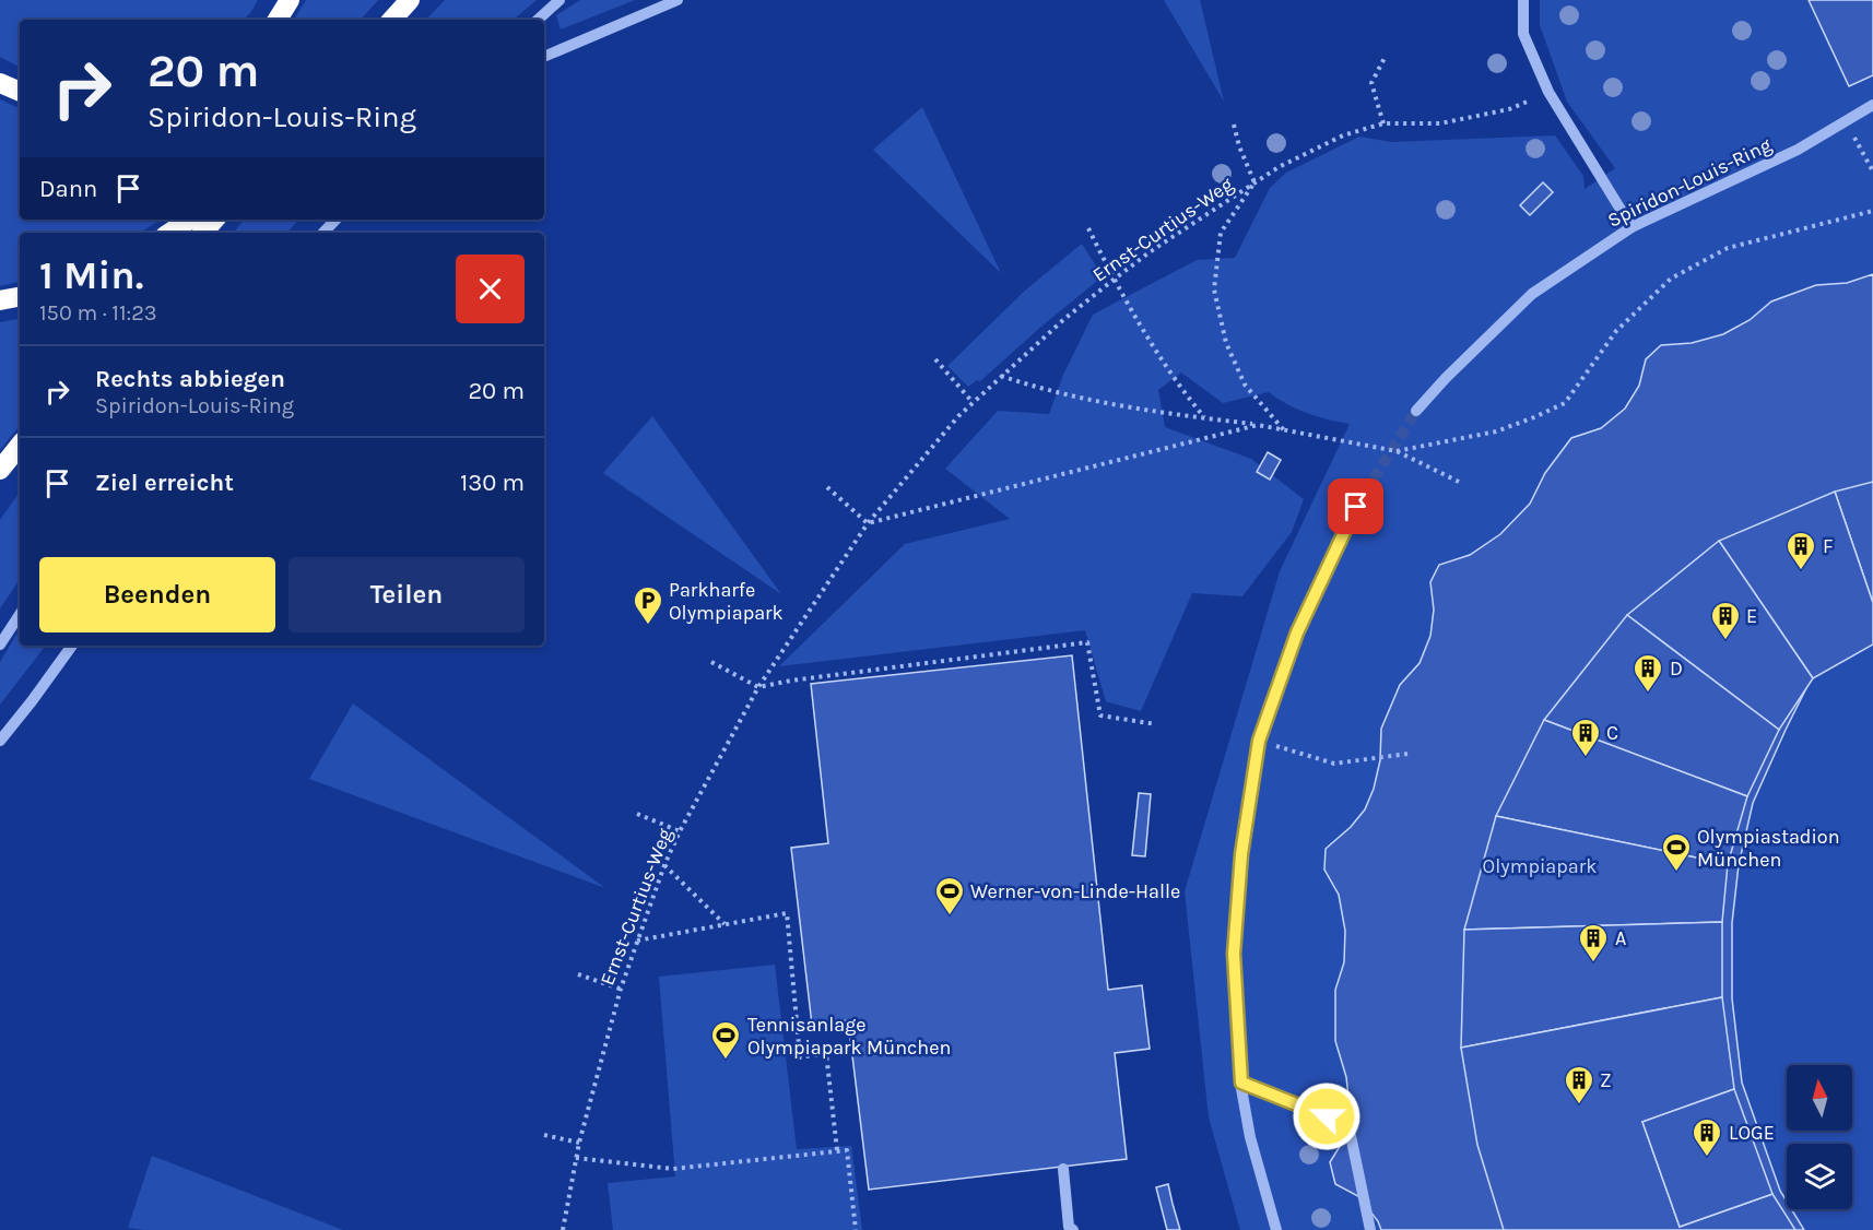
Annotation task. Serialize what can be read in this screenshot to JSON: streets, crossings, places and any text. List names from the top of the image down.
{
  "streets": {
    "street": ["Spiridon-Louis-Ring"],
    "path": ["Ernst-Curtius-Weg"]
  },
  "parks": ["Olympiapark"],
  "places": {
    "building": [
      "F",
      "E",
      "D",
      "C",
      "A",
      "Z",
      "LOGE"
    ],
    "parking": ["Parkharfe Olympiapark"],
    "sports": ["Olympiastadion München", "Werner-von-Linde-Halle", "Tennisanlage Olympiapark München"]
  },
  "north": "top",
  "page": {
    "turn": ["20 m", "Spiridon-Louis-Ring"],
    "then": "Dann",
    "heading": ["1 Min.", "150 m · 11:23"],
    "list": [
      {
        "name": "Rechts abbiegen",
        "note": "Spiridon-Louis-Ring",
        "value": "20 m"
      },
      {
        "name": "Ziel erreicht",
        "value": "130 m"
      }
    ],
    "buttons": ["Beenden", "Teilen"]
  }
}
